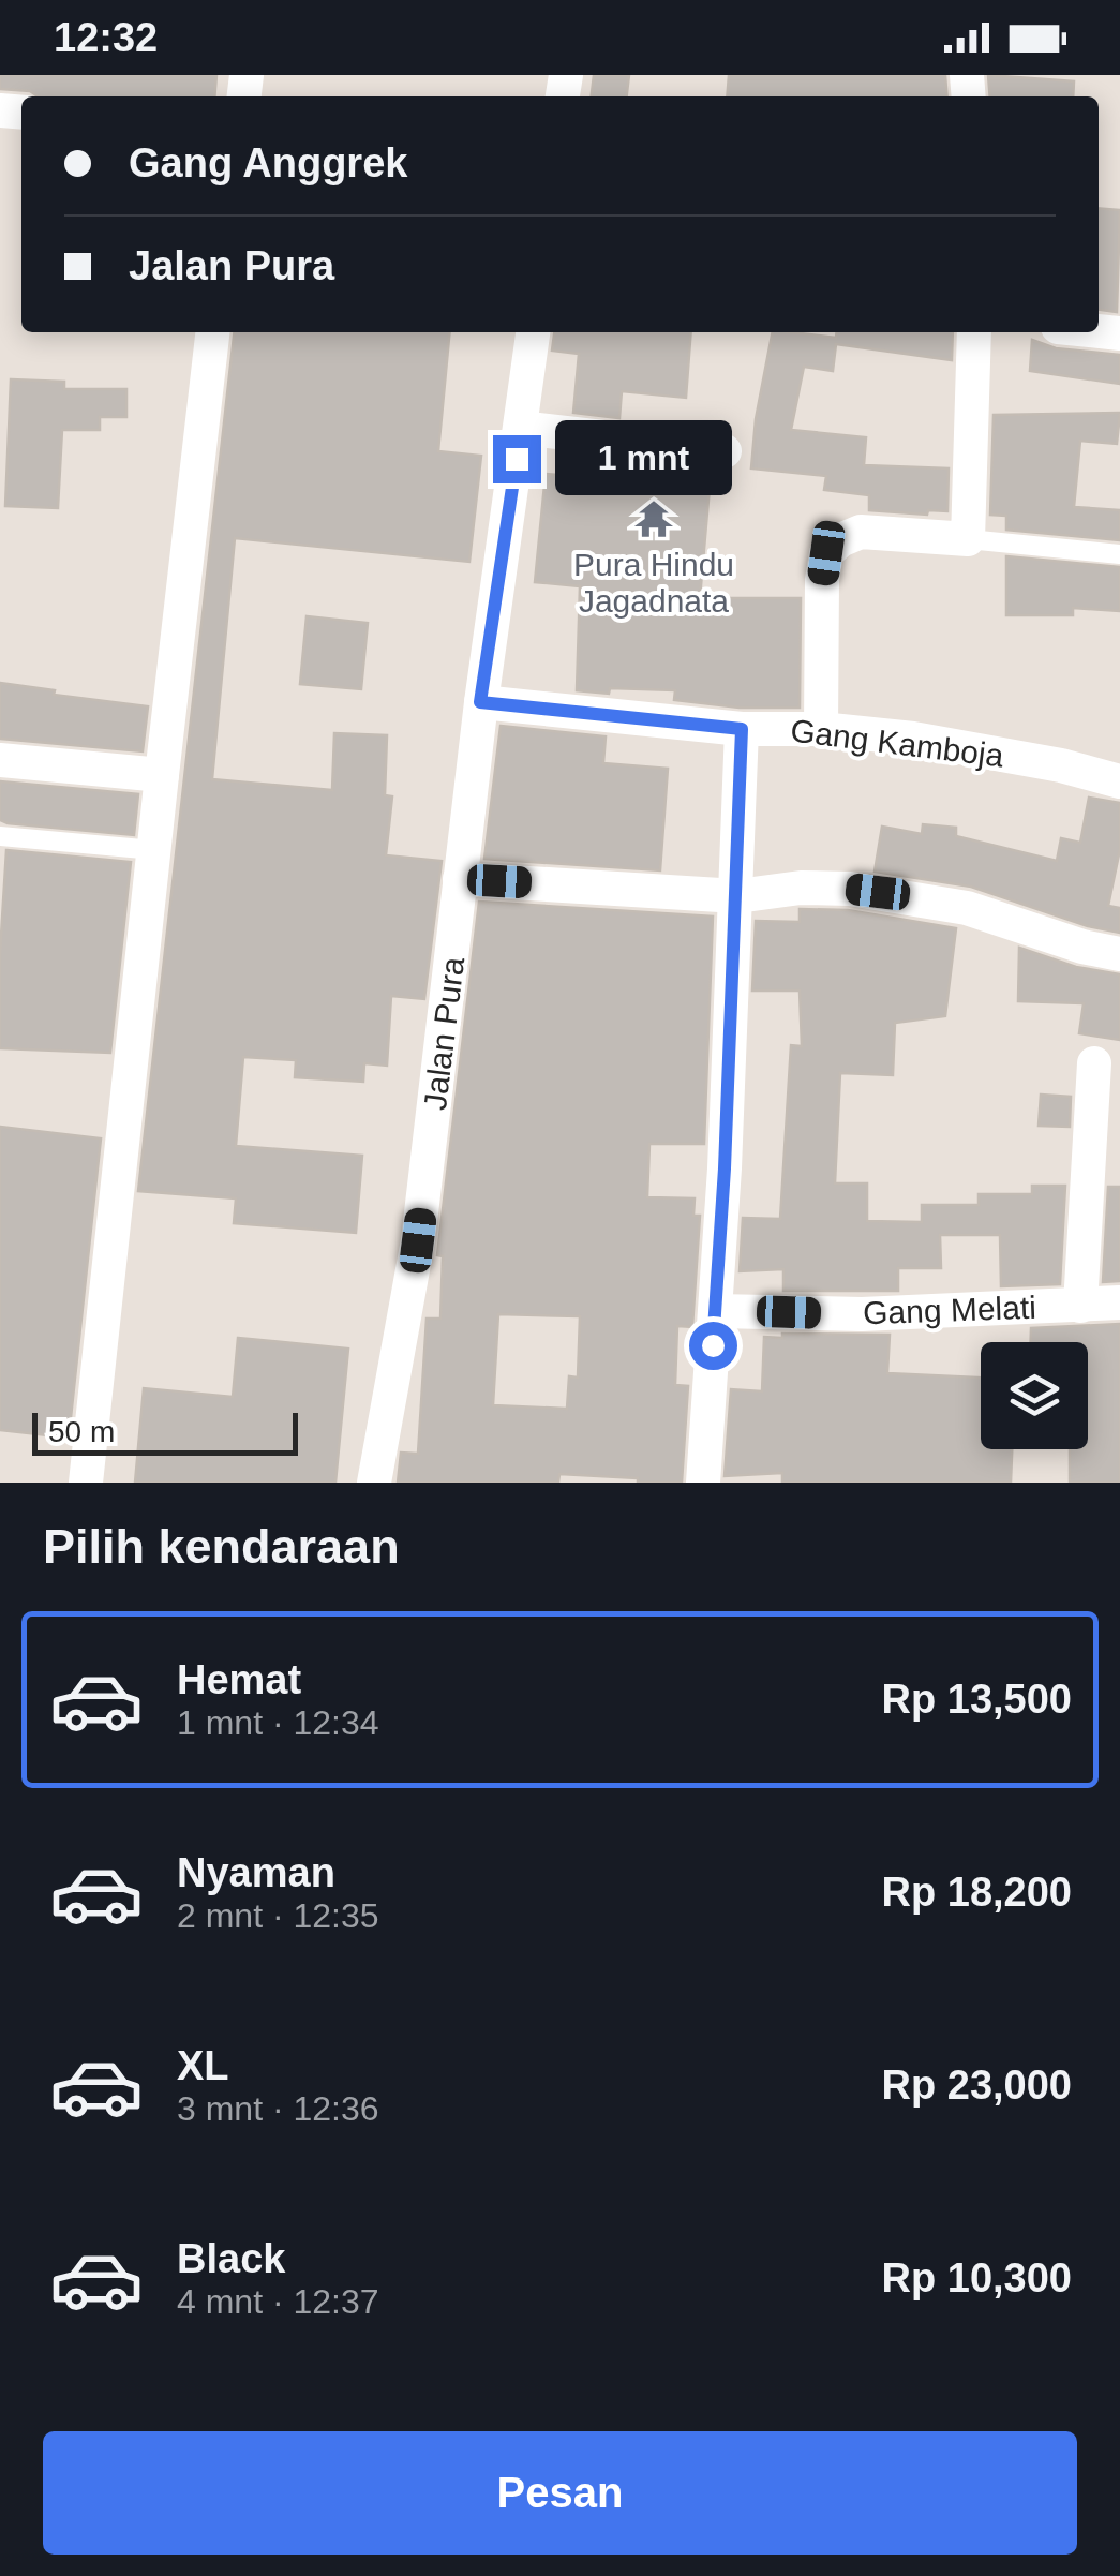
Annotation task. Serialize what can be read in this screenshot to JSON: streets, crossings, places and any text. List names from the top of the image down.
{
  "streets": {
    "street": ["Gang Kamboja", "Jalan Pura", "Gang Melati"]
  },
  "crossings": [
    ["Gang Kamboja", "Jalan Pura"]
  ],
  "places": {
    "temple": ["Pura Hindu Jagadnata"]
  },
  "scale_bar": "50 m",
  "page": {
    "status": "12:32",
    "banner": ["Gang Anggrek", "Jalan Pura"],
    "bubble": "1 mnt",
    "scale": "50 m",
    "heading": "Pilih kendaraan",
    "list": [
      {
        "name": "Hemat",
        "note": "1 mnt · 12:34",
        "value": "Rp 13,500"
      },
      {
        "name": "Nyaman",
        "note": "2 mnt · 12:35",
        "value": "Rp 18,200"
      },
      {
        "name": "XL",
        "note": "3 mnt · 12:36",
        "value": "Rp 23,000"
      },
      {
        "name": "Black",
        "note": "4 mnt · 12:37",
        "value": "Rp 10,300"
      }
    ],
    "buttons": "Pesan"
  }
}
